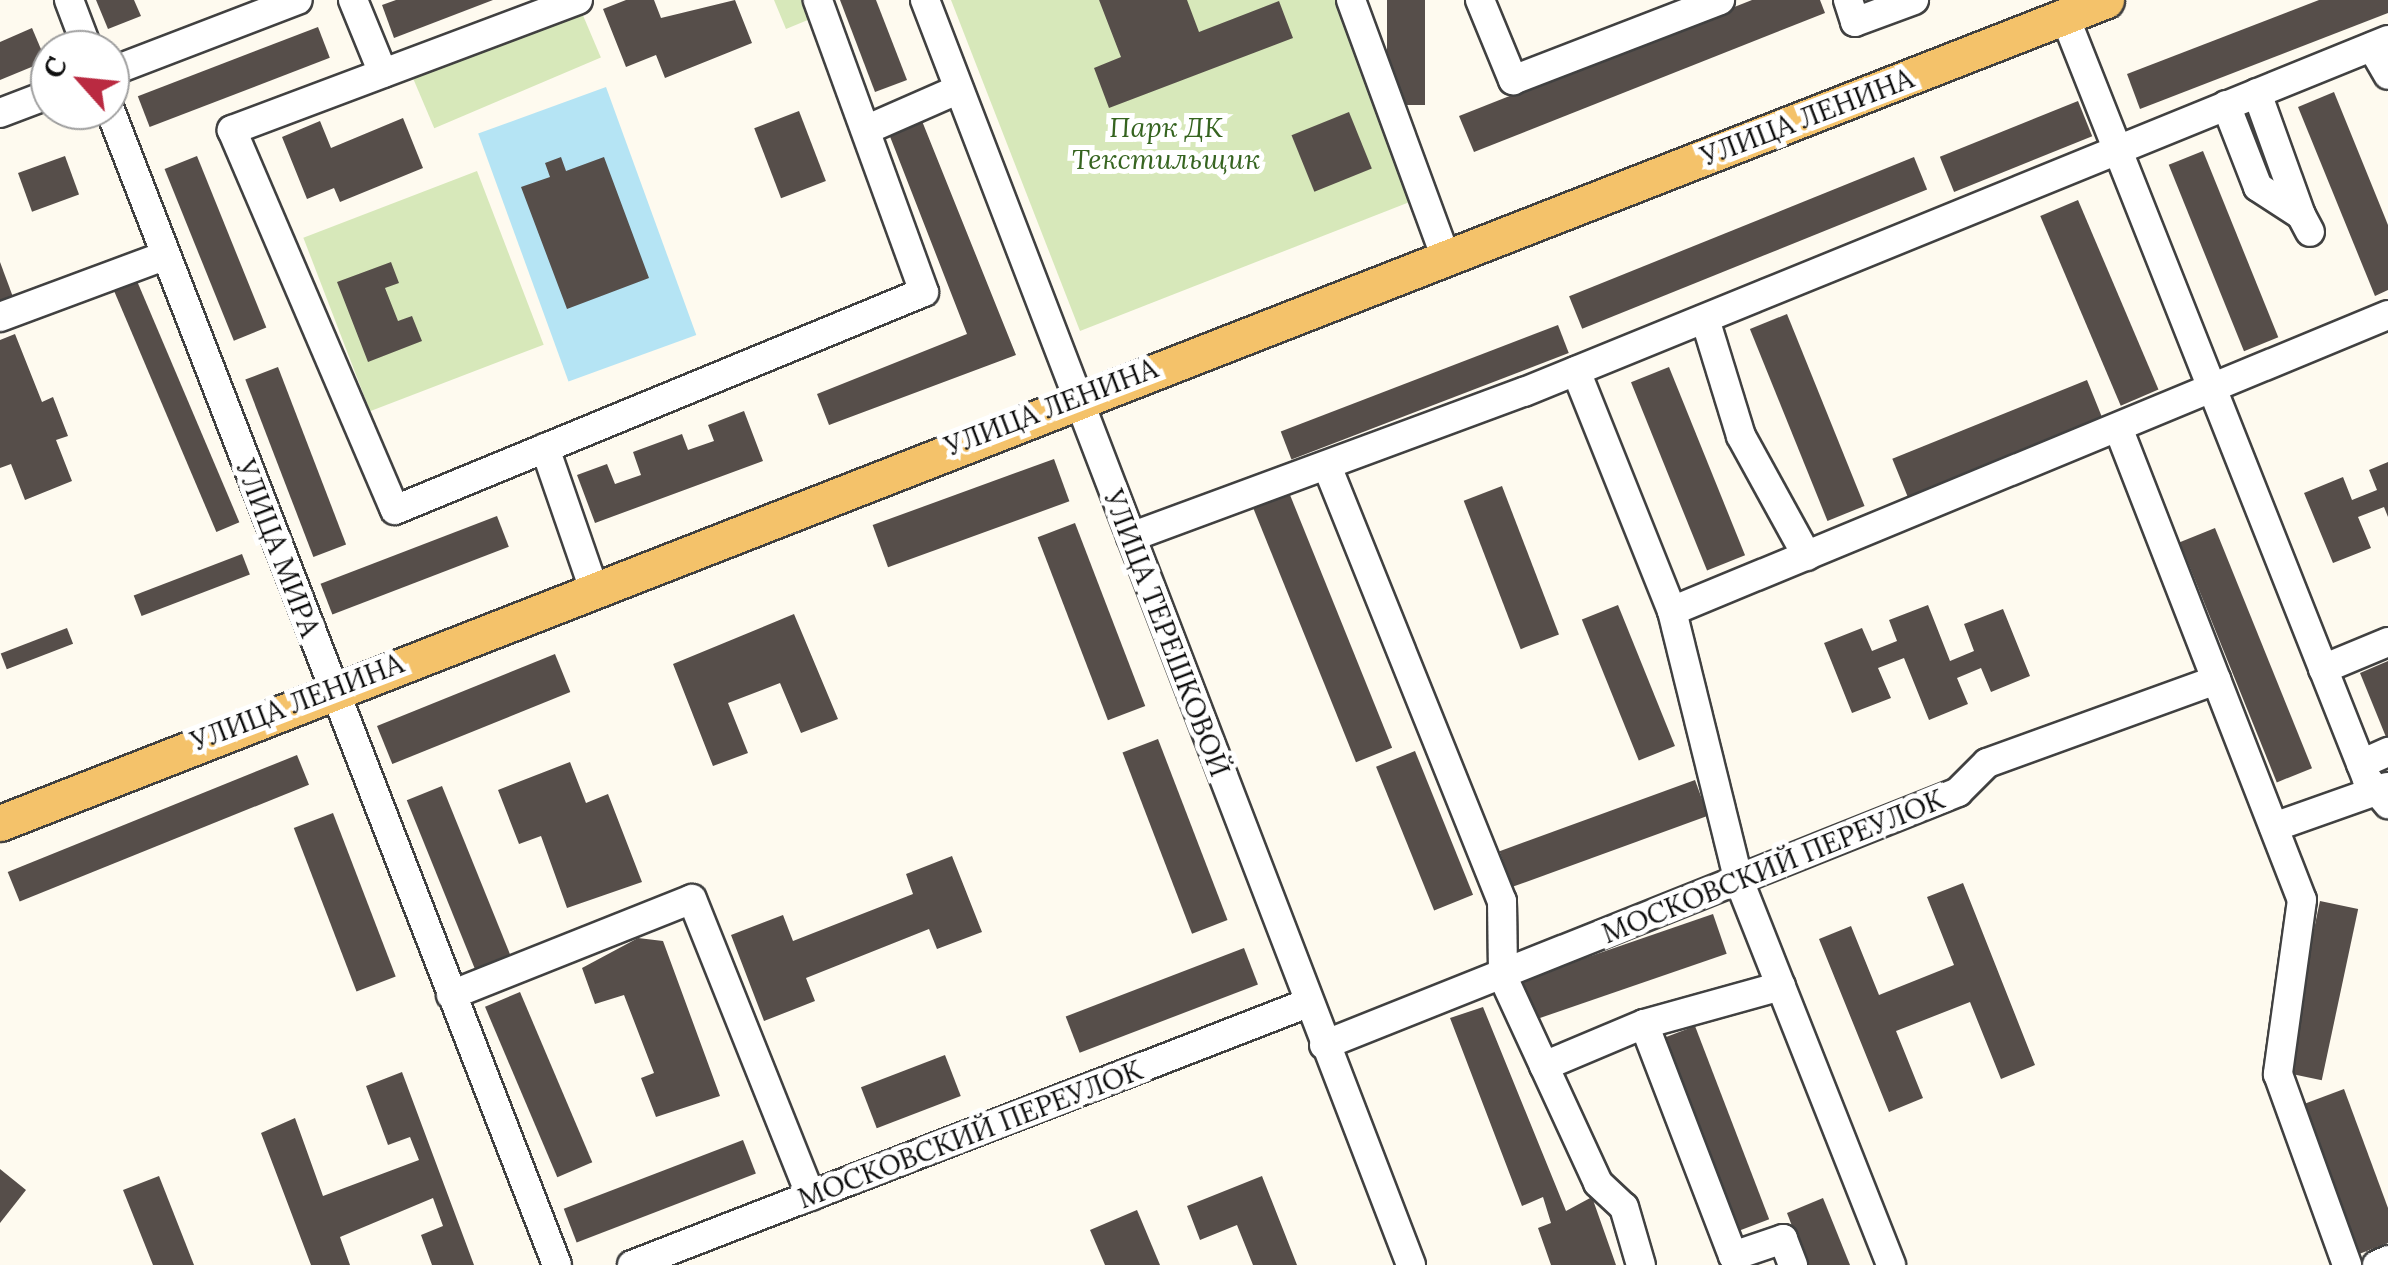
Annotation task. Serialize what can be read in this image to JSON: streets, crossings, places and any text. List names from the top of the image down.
{
  "streets": {
    "main road": ["УЛИЦА ЛЕНИНА"],
    "street": ["УЛИЦА МИРА", "УЛИЦА ТЕРЕШКОВОЙ", "МОСКОВСКИЙ ПЕРЕУЛОК"]
  },
  "crossings": [
    ["УЛИЦА ЛЕНИНА", "УЛИЦА МИРА"],
    ["УЛИЦА ЛЕНИНА", "УЛИЦА ТЕРЕШКОВОЙ"],
    ["УЛИЦА ТЕРЕШКОВОЙ", "МОСКОВСКИЙ ПЕРЕУЛОК"]
  ],
  "parks": ["Парк ДК Текстильщик"],
  "north": "top left"
}
